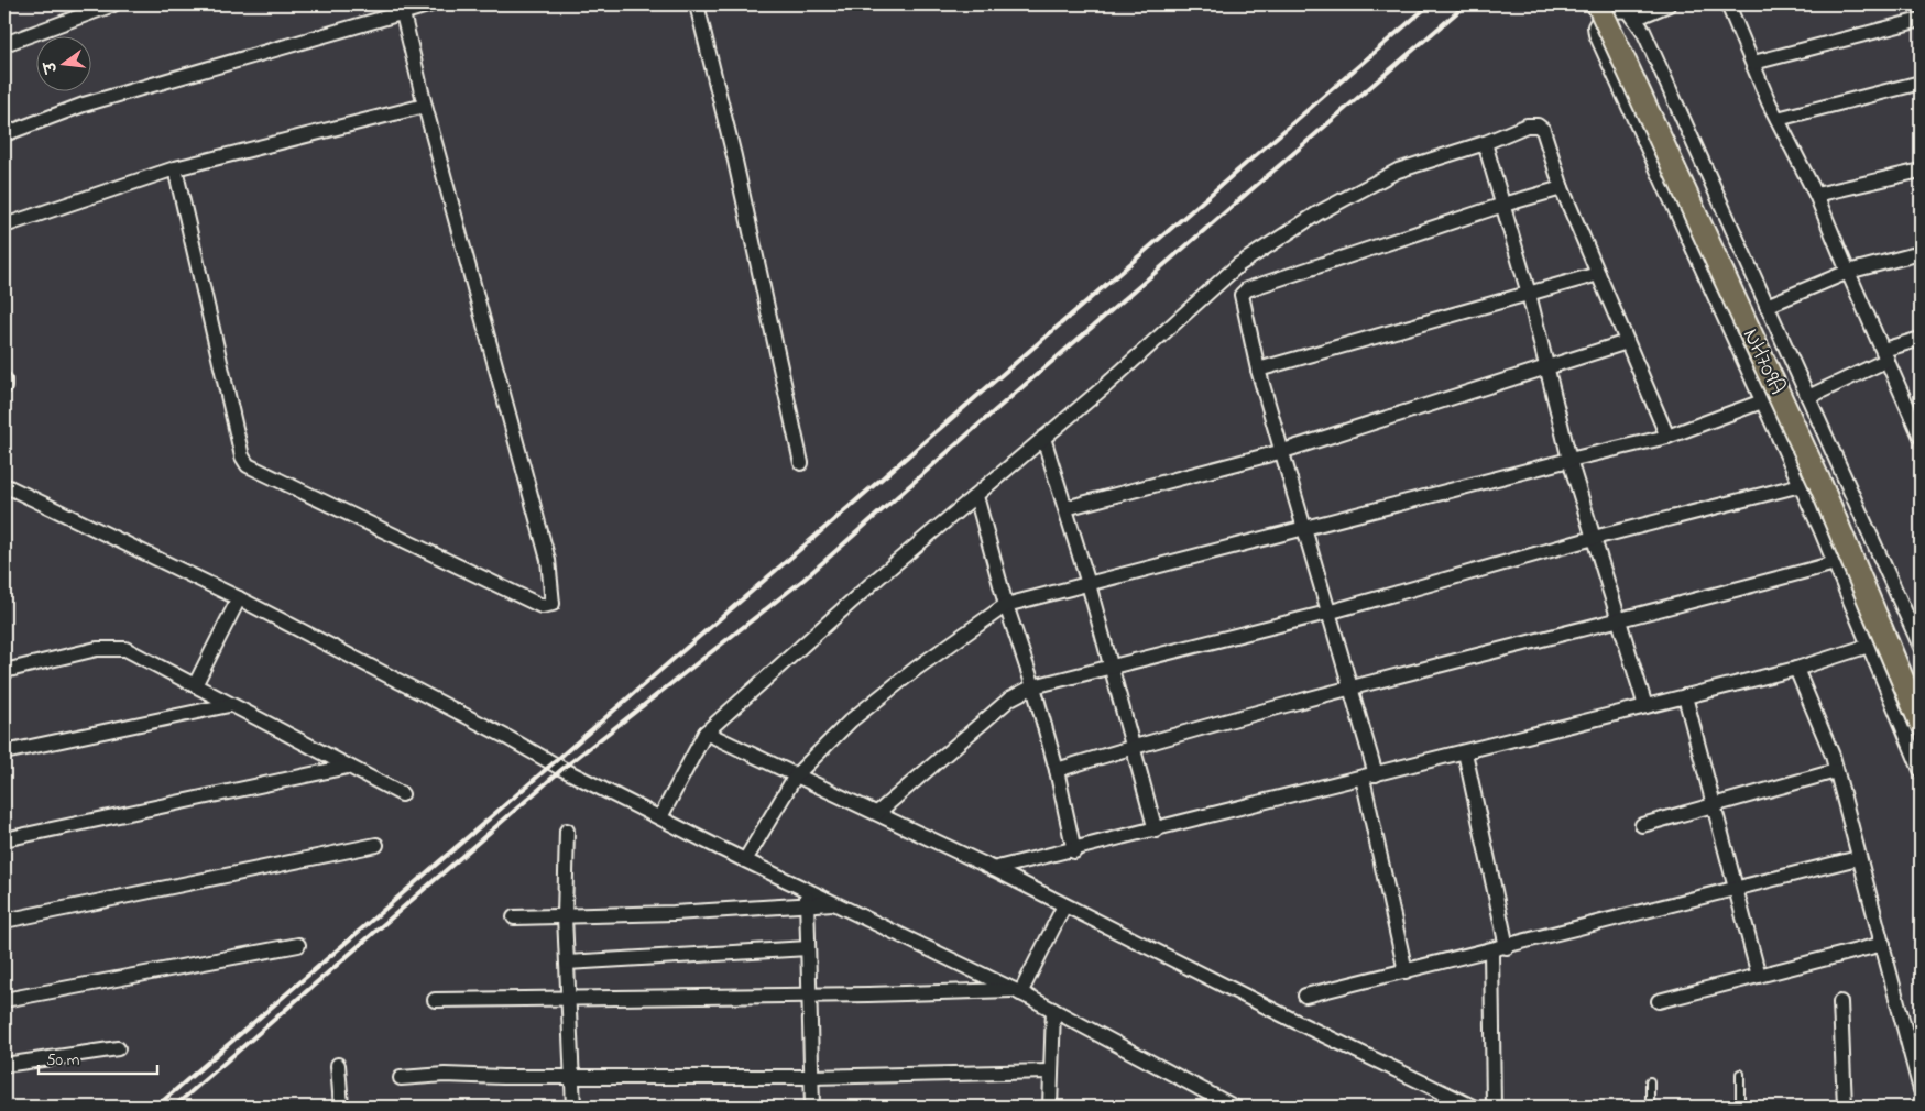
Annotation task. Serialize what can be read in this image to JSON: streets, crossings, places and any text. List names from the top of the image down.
{
  "streets": {
    "highway": ["NH709A"]
  },
  "scale_bar": "50 m",
  "north": "left"
}
